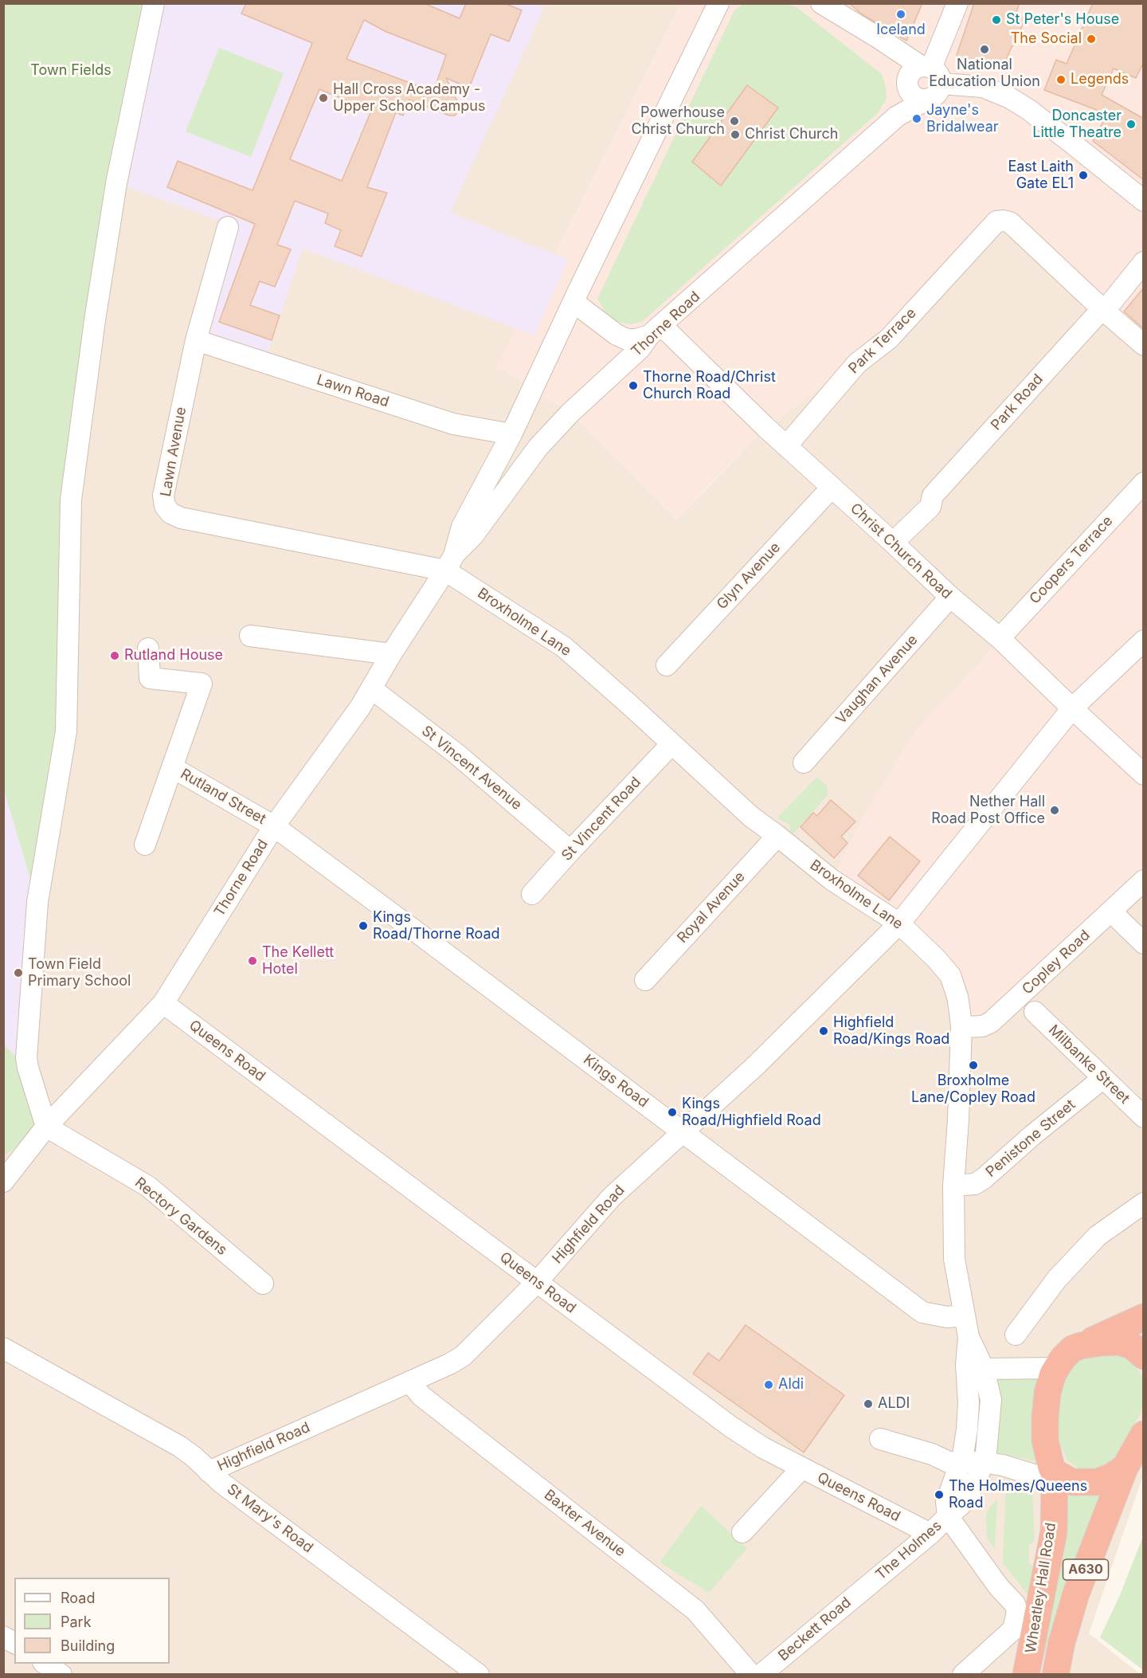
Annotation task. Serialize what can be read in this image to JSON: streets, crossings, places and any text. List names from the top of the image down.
{
  "streets": {
    "highway": ["A630", "Wheatley Hall Road"],
    "street": [
      "Thorne Road",
      "Park Terrace",
      "Lawn Road",
      "Park Road",
      "Lawn Avenue",
      "Christ Church Road",
      "Coopers Terrace",
      "Glyn Avenue",
      "Broxholme Lane",
      "Vaughan Avenue",
      "St Vincent Avenue",
      "Rutland Street",
      "St Vincent Road",
      "Royal Avenue",
      "Copley Road",
      "Queens Road",
      "Milbanke Street",
      "Kings Road",
      "Penistone Street",
      "Rectory Gardens",
      "Highfield Road",
      "St Mary's Road",
      "Baxter Avenue",
      "The Holmes",
      "Beckett Road"
    ]
  },
  "crossings": [
    ["Thorne Road", "Lawn Road"],
    ["Thorne Road", "Lawn Avenue"],
    ["Thorne Road", "Christ Church Road"],
    ["Thorne Road", "Broxholme Lane"],
    ["Thorne Road", "St Vincent Avenue"],
    ["Thorne Road", "Rutland Street"],
    ["Thorne Road", "Queens Road"],
    ["Thorne Road", "Kings Road"],
    ["Thorne Road", "Rectory Gardens"],
    ["Park Terrace", "Park Road"],
    ["Park Terrace", "Christ Church Road"],
    ["Lawn Road", "Lawn Avenue"],
    ["Park Road", "Christ Church Road"],
    ["Lawn Avenue", "Broxholme Lane"],
    ["Christ Church Road", "Coopers Terrace"],
    ["Christ Church Road", "Glyn Avenue"],
    ["Christ Church Road", "Vaughan Avenue"],
    ["Christ Church Road", "Highfield Road"],
    ["Broxholme Lane", "St Vincent Road"],
    ["Broxholme Lane", "Royal Avenue"],
    ["Broxholme Lane", "Copley Road"],
    ["Broxholme Lane", "Kings Road"],
    ["Broxholme Lane", "Penistone Street"],
    ["Broxholme Lane", "Highfield Road"],
    ["Broxholme Lane", "The Holmes"],
    ["St Vincent Avenue", "St Vincent Road"],
    ["Rutland Street", "Kings Road"],
    ["Queens Road", "Highfield Road"],
    ["Queens Road", "The Holmes"],
    ["Milbanke Street", "Penistone Street"],
    ["Kings Road", "Highfield Road"],
    ["Kings Road", "The Holmes"],
    ["Highfield Road", "St Mary's Road"],
    ["Highfield Road", "Baxter Avenue"],
    ["The Holmes", "Beckett Road"]
  ],
  "parks": ["Town Fields"],
  "places": [
    "Iceland",
    "St Peter's House",
    "The Social",
    "National Education Union",
    "Legends",
    "Hall Cross Academy - Upper School Campus",
    "Jayne's Bridalwear",
    "Powerhouse Christ Church",
    "Doncaster Little Theatre",
    "Christ Church",
    "East Laith Gate EL1",
    "Thorne Road/Christ Church Road",
    "Rutland House",
    "Nether Hall Road Post Office",
    "Kings Road/Thorne Road",
    "The Kellett Hotel",
    "Town Field Primary School",
    "Highfield Road/Kings Road",
    "Broxholme Lane/Copley Road",
    "Kings Road/Highfield Road",
    "Aldi",
    "ALDI",
    "The Holmes/Queens Road"
  ],
  "legend": ["Road", "Park", "Building"]
}
